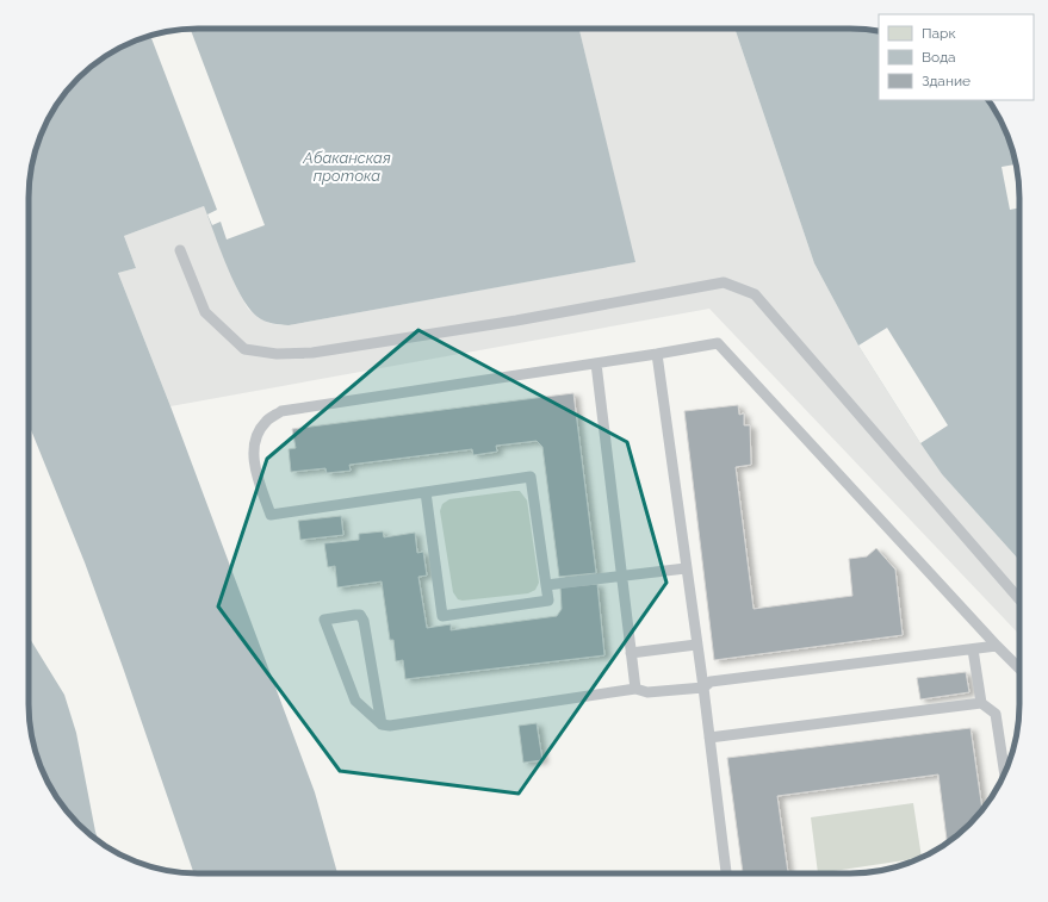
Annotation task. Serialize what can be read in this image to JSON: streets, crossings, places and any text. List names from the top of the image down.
{
  "water": ["Абаканская протока"],
  "legend": ["Парк", "Вода", "Здание"]
}
